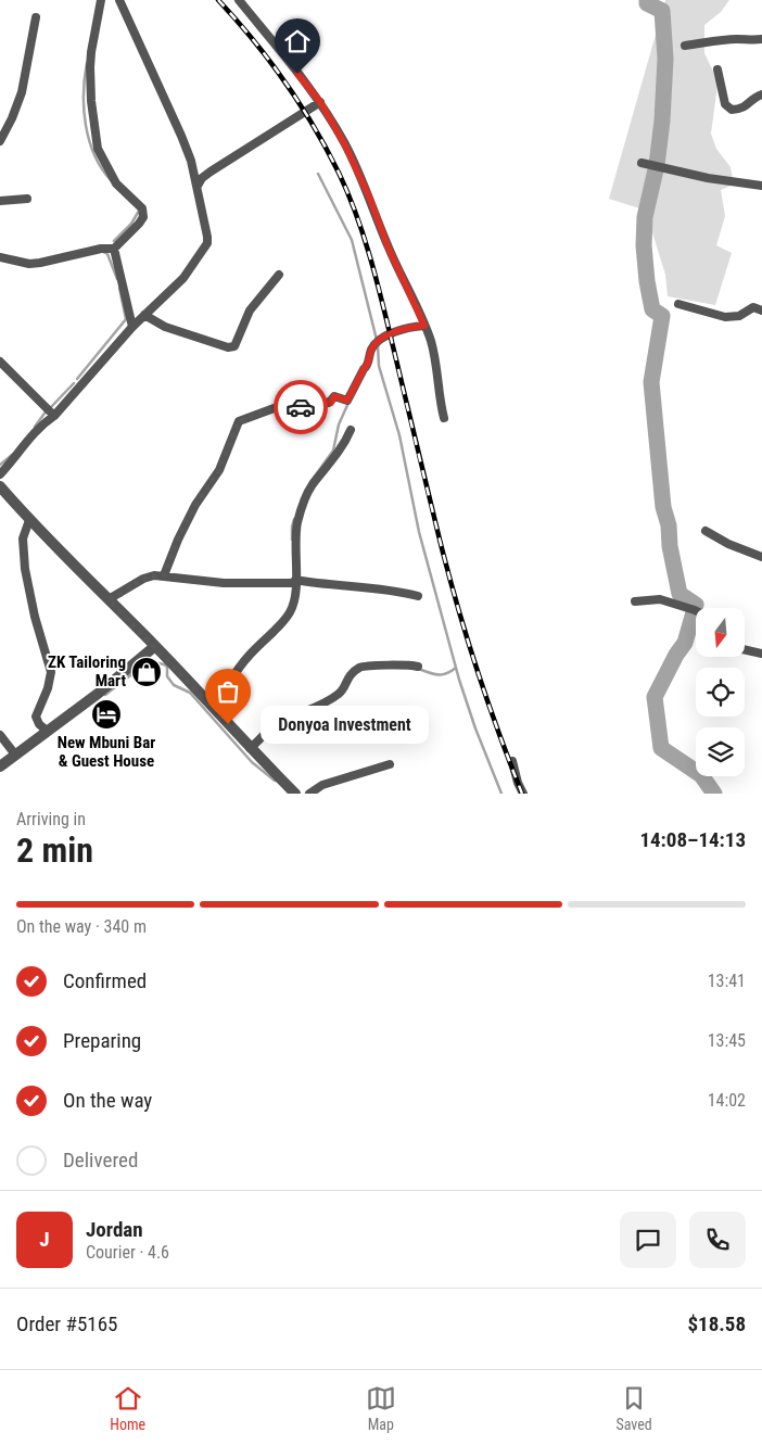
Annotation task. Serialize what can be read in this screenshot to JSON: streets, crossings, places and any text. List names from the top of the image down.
{
  "places": {
    "shop": ["ZK Tailoring Mart"],
    "hotel": ["New Mbuni Bar & Guest House"],
    "other": ["Donyoa Investment"]
  },
  "north": "bottom",
  "page": {
    "bubble": "Donyoa Investment",
    "heading": ["2 min", "Arriving in", "14:08–14:13"],
    "panel": [
      "Jordan",
      "Courier · 4.6",
      "Order #5165",
      "$18.58"
    ],
    "bar": "On the way · 340 m",
    "list": [
      ["Confirmed", "13:41"],
      ["Preparing", "13:45"],
      ["On the way", "14:02"],
      "Delivered"
    ],
    "round": "J",
    "tabs": ["Home", "Map", "Saved"]
  }
}
